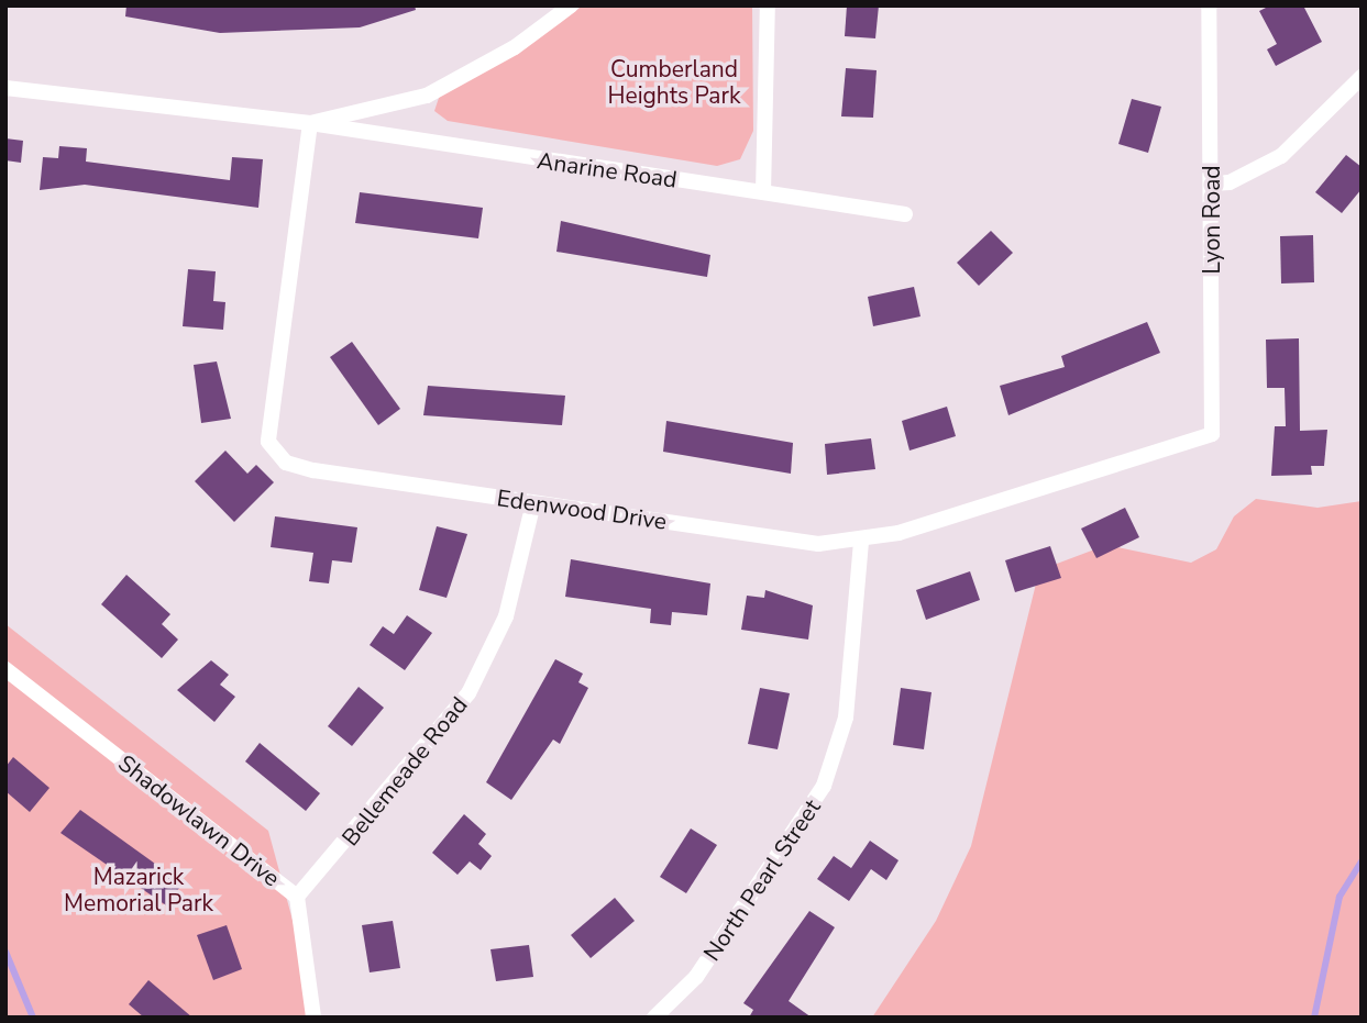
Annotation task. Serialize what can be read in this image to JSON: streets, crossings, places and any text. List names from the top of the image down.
{
  "streets": {
    "street": [
      "Anarine Road",
      "Lyon Road",
      "Edenwood Drive",
      "Bellemeade Road",
      "Shadowlawn Drive",
      "North Pearl Street"
    ]
  },
  "crossings": [
    ["Anarine Road", "Edenwood Drive"],
    ["Lyon Road", "Edenwood Drive"],
    ["Edenwood Drive", "Bellemeade Road"],
    ["Edenwood Drive", "North Pearl Street"],
    ["Bellemeade Road", "Shadowlawn Drive"]
  ],
  "parks": ["Cumberland Heights Park", "Mazarick Memorial Park"]
}
